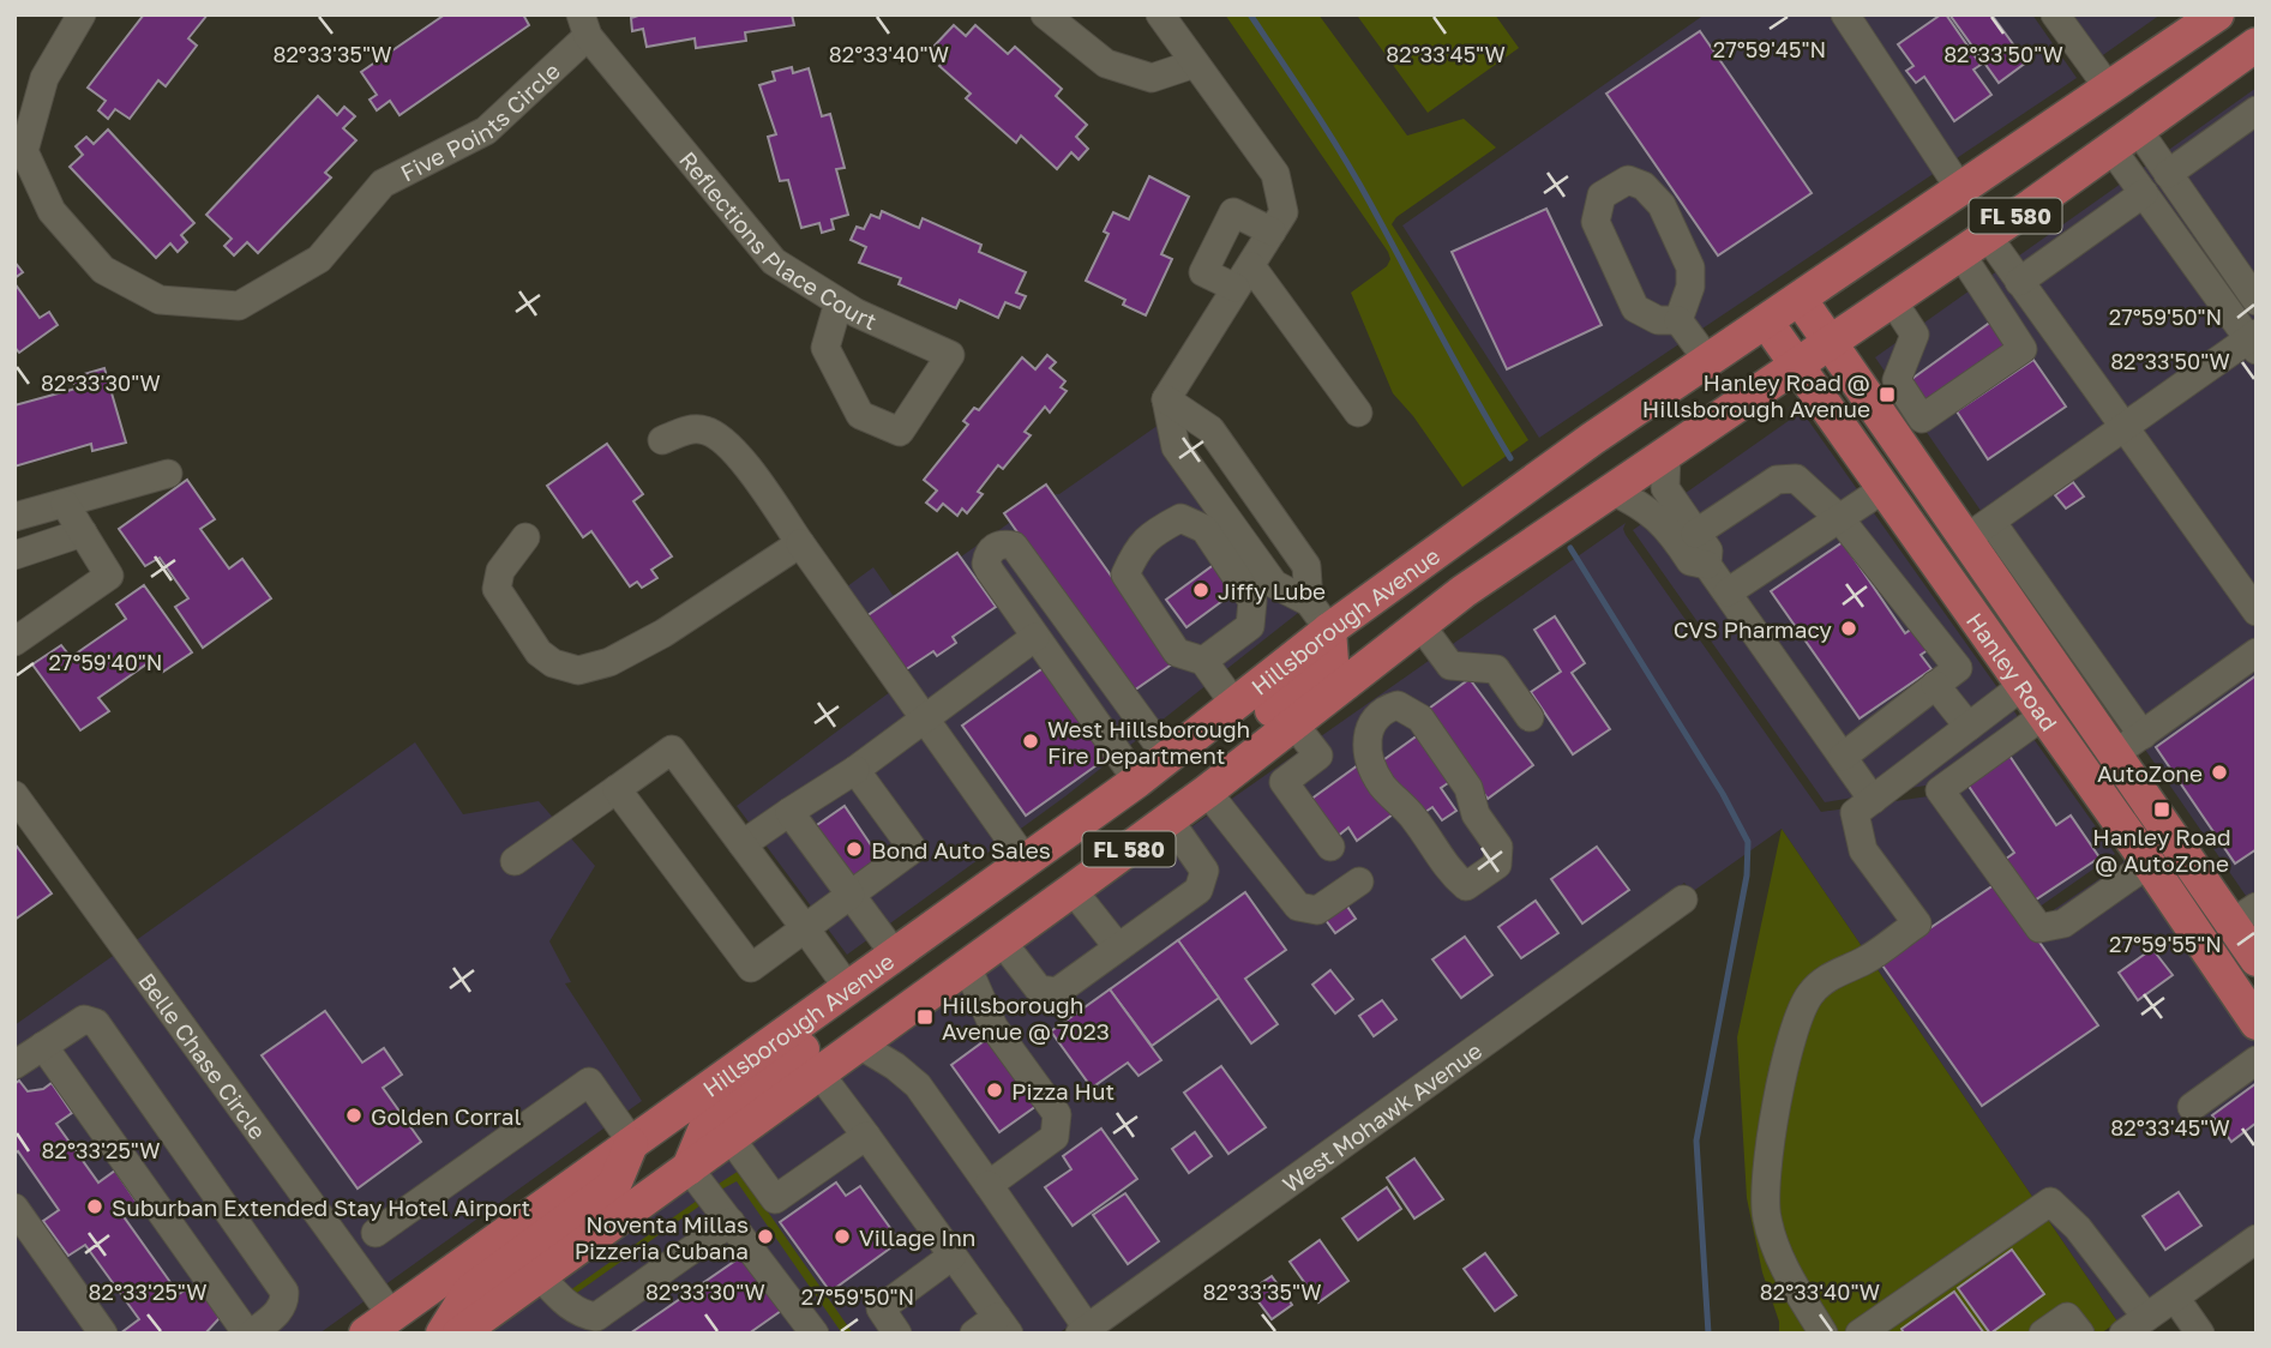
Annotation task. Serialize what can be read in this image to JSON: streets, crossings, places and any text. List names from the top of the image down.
{
  "streets": {
    "main road": ["FL 580", "Hillsborough Avenue", "Hanley Road"],
    "street": [
      "Five Points Circle",
      "Reflections Place Court",
      "Belle Chase Circle",
      "West Mohawk Avenue"
    ]
  },
  "crossings": [
    ["Five Points Circle", "Reflections Place Court"],
    ["Hillsborough Avenue", "Hanley Road"],
    ["Hillsborough Avenue", "Belle Chase Circle"]
  ],
  "places": {
    "transit": ["Hanley Road @ Hillsborough Avenue", "Hanley Road @ AutoZone", "Hillsborough Avenue @ 7023"],
    "other": [
      "Jiffy Lube",
      "CVS Pharmacy",
      "West Hillsborough Fire Department",
      "AutoZone",
      "Bond Auto Sales",
      "Pizza Hut",
      "Golden Corral",
      "Suburban Extended Stay Hotel Airport",
      "Noventa Millas Pizzeria Cubana",
      "Village Inn"
    ]
  },
  "coordinates": [
    "27°59'45\"N",
    "82°33'35\"W",
    "82°33'40\"W",
    "82°33'50\"W",
    "82°33'45\"W",
    "27°59'50\"N",
    "82°33'30\"W",
    "27°59'40\"N",
    "27°59'55\"N",
    "82°33'25\"W"
  ]
}
